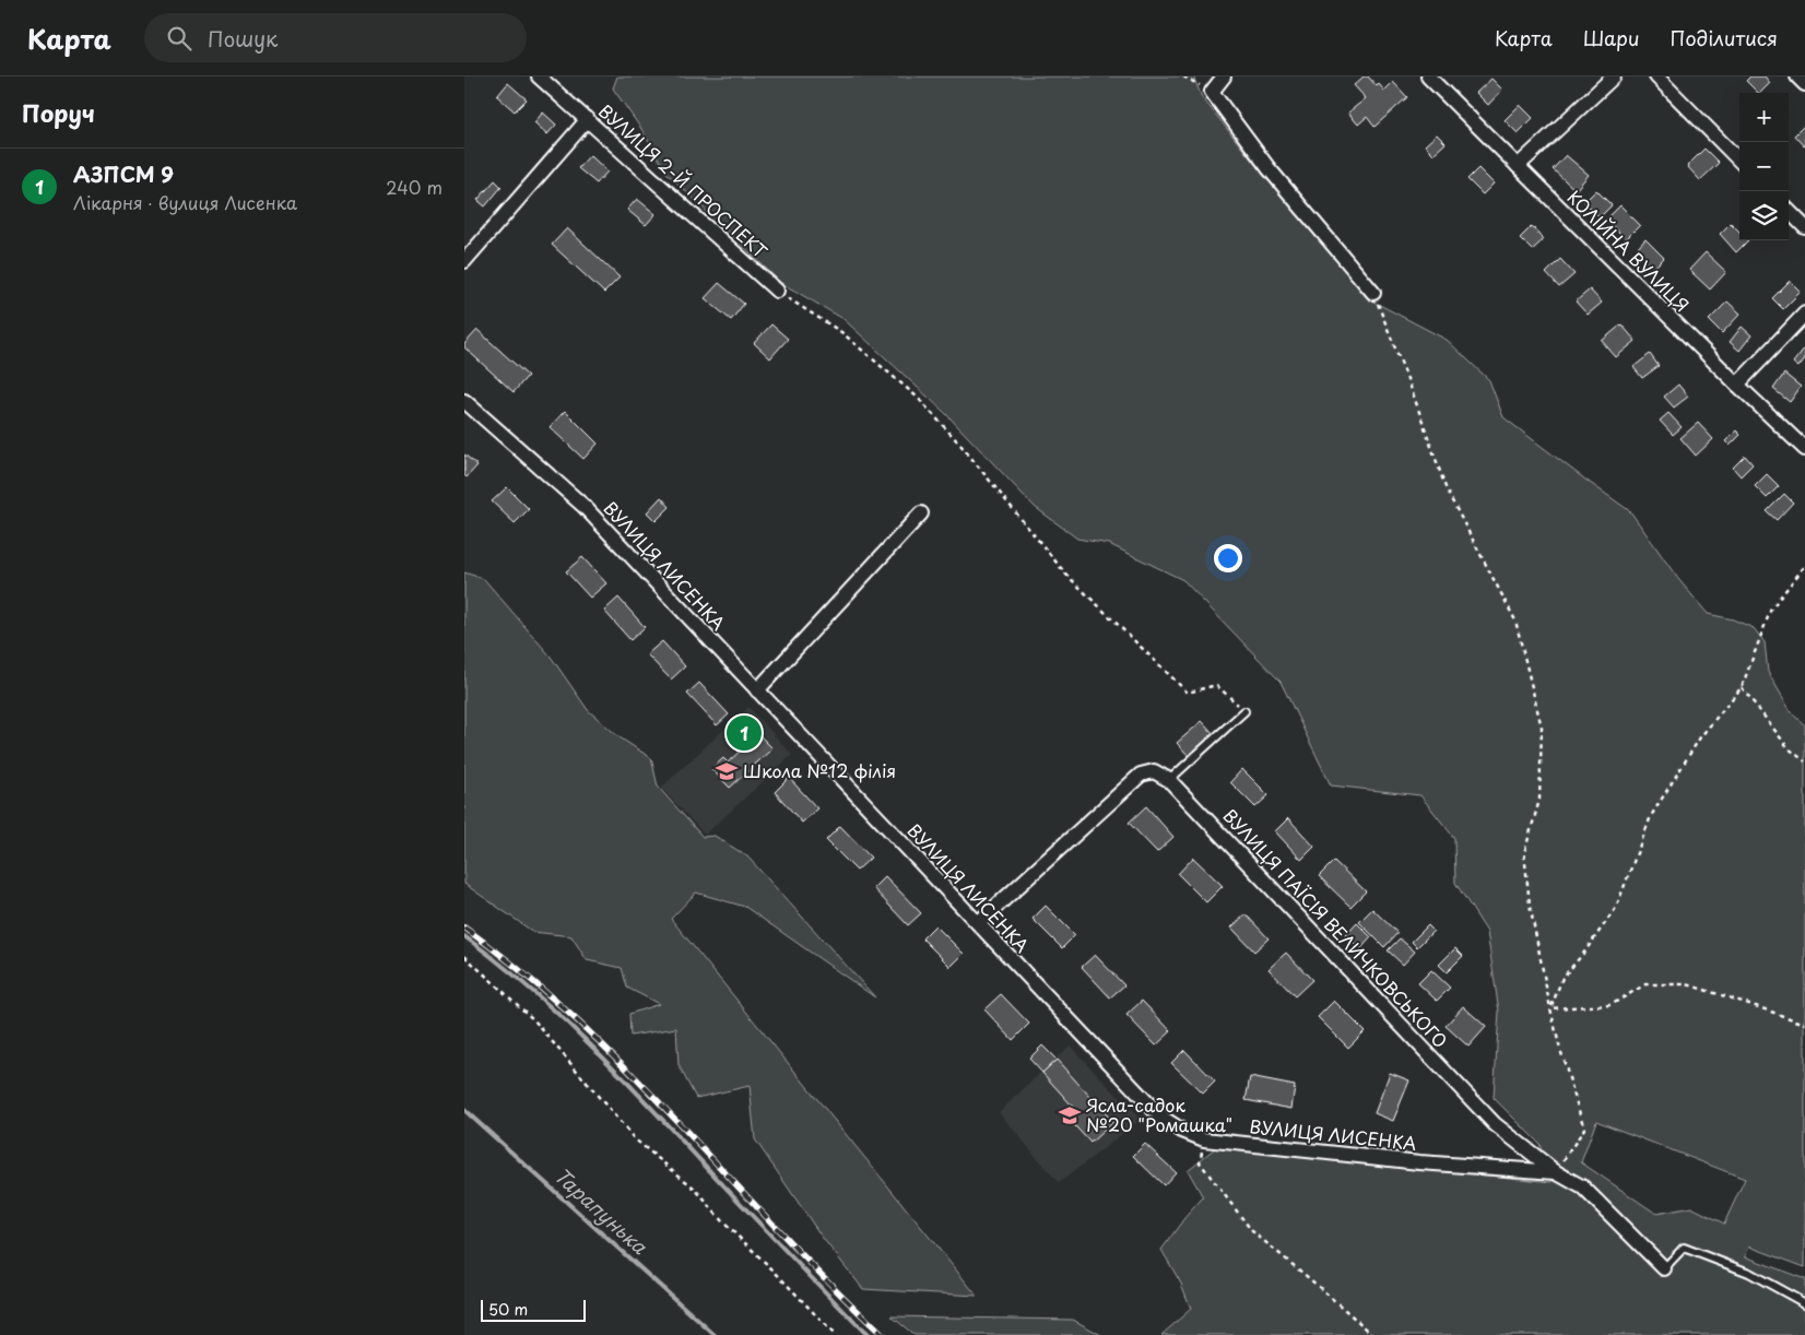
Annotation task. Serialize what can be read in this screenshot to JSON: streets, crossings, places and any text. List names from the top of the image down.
{
  "streets": {
    "street": [
      "ВУЛИЦЯ 2-Й ПРОСПЕКТ",
      "КОЛІЙНА ВУЛИЦЯ",
      "ВУЛИЦЯ ЛИСЕНКА",
      "ВУЛИЦЯ ПАЇСІЯ ВЕЛИЧКОВСЬКОГО"
    ]
  },
  "crossings": [
    ["ВУЛИЦЯ ЛИСЕНКА", "ВУЛИЦЯ ПАЇСІЯ ВЕЛИЧКОВСЬКОГО"]
  ],
  "water": ["Тарапунька"],
  "places": {
    "school or university": ["Школа №12 філія", "Ясла-садок №20 \"Ромашка\""]
  },
  "scale_bar": "50 m",
  "page": {
    "header": "Карта",
    "search": "Пошук",
    "nav": ["Карта", "Шари", "Поділитися"],
    "heading": "Поруч",
    "map_buttons": ["+", "−"],
    "list": [
      {
        "mark": "1",
        "name": "АЗПСМ 9",
        "note": "Лікарня · вулиця Лисенка",
        "value": "240 m"
      }
    ],
    "pins": "1",
    "scale": "50 m"
  }
}
